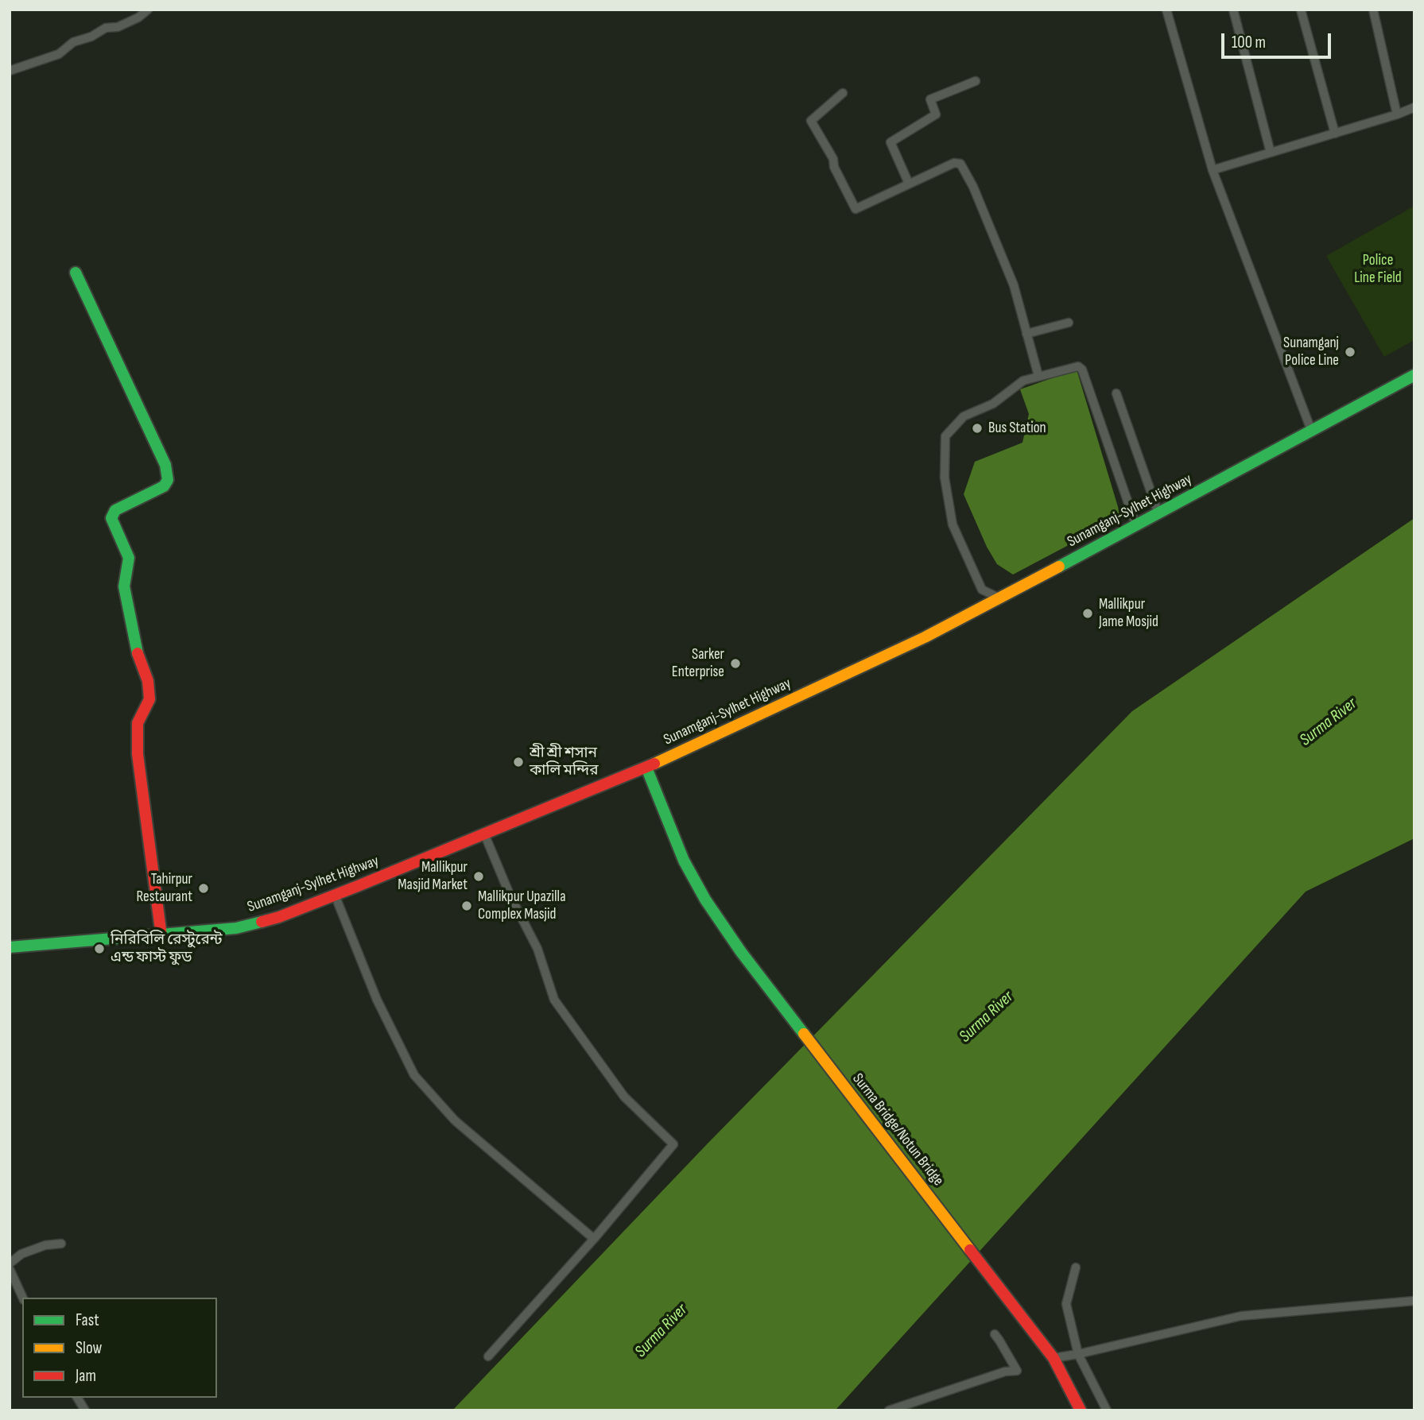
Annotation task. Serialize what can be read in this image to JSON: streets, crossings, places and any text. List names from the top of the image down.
{
  "streets": {
    "main road": ["Sunamganj-Sylhet Highway", "Surma Bridge/Notun Bridge"]
  },
  "crossings": [
    ["Sunamganj-Sylhet Highway", "Surma Bridge/Notun Bridge"]
  ],
  "water": ["Surma River"],
  "parks": ["Police Line Field"],
  "places": [
    "Sunamganj Police Line",
    "Bus Station",
    "Mallikpur Jame Mosjid",
    "Sarker Enterprise",
    "শ্রী শ্রী শসান কালি মন্দির",
    "Mallikpur Masjid Market",
    "Tahirpur Restaurant",
    "Mallikpur Upazilla Complex Masjid",
    "নিরিবিলি রেস্টুরেন্ট এন্ড ফাস্ট ফুড"
  ],
  "legend": ["Fast", "Slow", "Jam"],
  "scale_bar": "100 m"
}
